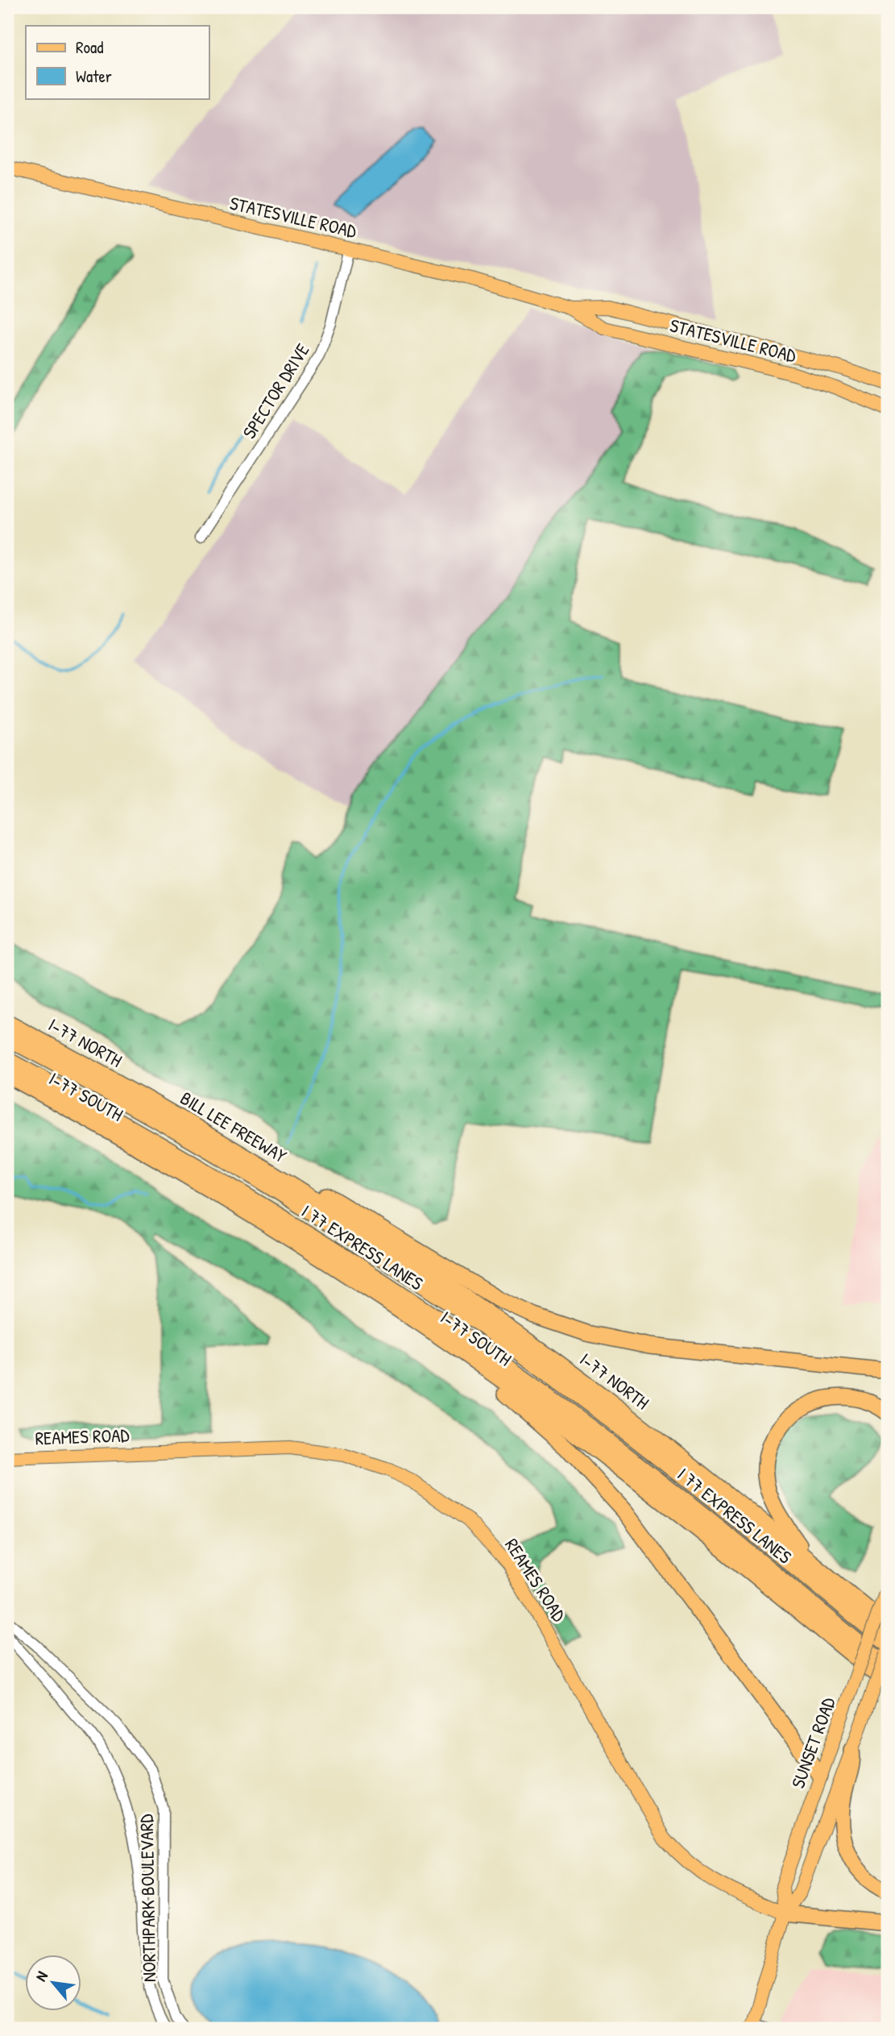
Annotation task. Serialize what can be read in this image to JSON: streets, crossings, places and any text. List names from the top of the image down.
{
  "streets": {
    "highway": [
      "I-77 NORTH",
      "I-77 SOUTH",
      "BILL LEE FREEWAY",
      "I 77 EXPRESS LANES"
    ],
    "main road": ["STATESVILLE ROAD", "REAMES ROAD", "SUNSET ROAD"],
    "street": ["SPECTOR DRIVE", "NORTHPARK BOULEVARD"]
  },
  "crossings": [
    ["STATESVILLE ROAD", "SPECTOR DRIVE"],
    ["I-77 NORTH", "BILL LEE FREEWAY"],
    ["I 77 EXPRESS LANES", "SUNSET ROAD"],
    ["REAMES ROAD", "SUNSET ROAD"]
  ],
  "legend": ["Road", "Water"],
  "north": "top left"
}
